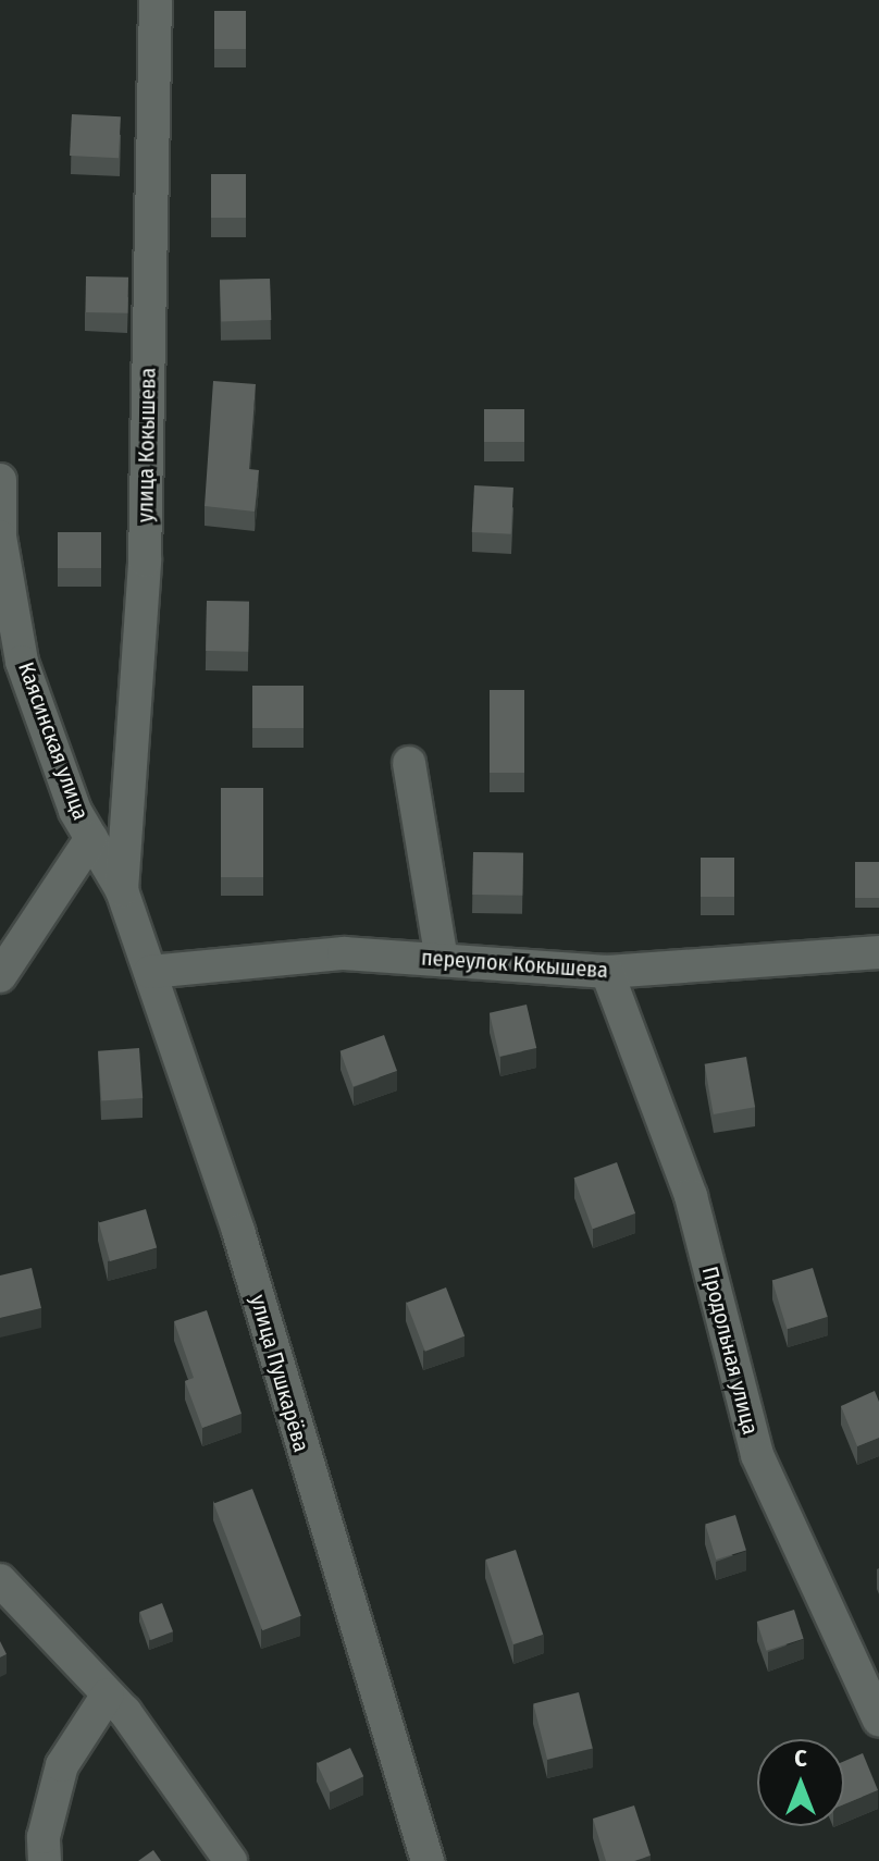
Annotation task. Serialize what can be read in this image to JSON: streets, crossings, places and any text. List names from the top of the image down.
{
  "streets": {
    "street": [
      "улица Кокышева",
      "Каясинская улица",
      "переулок Кокышева",
      "Продольная улица",
      "улица Пушкарёва"
    ]
  },
  "crossings": [
    ["улица Кокышева", "Каясинская улица"],
    ["улица Кокышева", "улица Пушкарёва"],
    ["Каясинская улица", "улица Пушкарёва"],
    ["переулок Кокышева", "Продольная улица"],
    ["переулок Кокышева", "улица Пушкарёва"]
  ],
  "north": "top"
}
